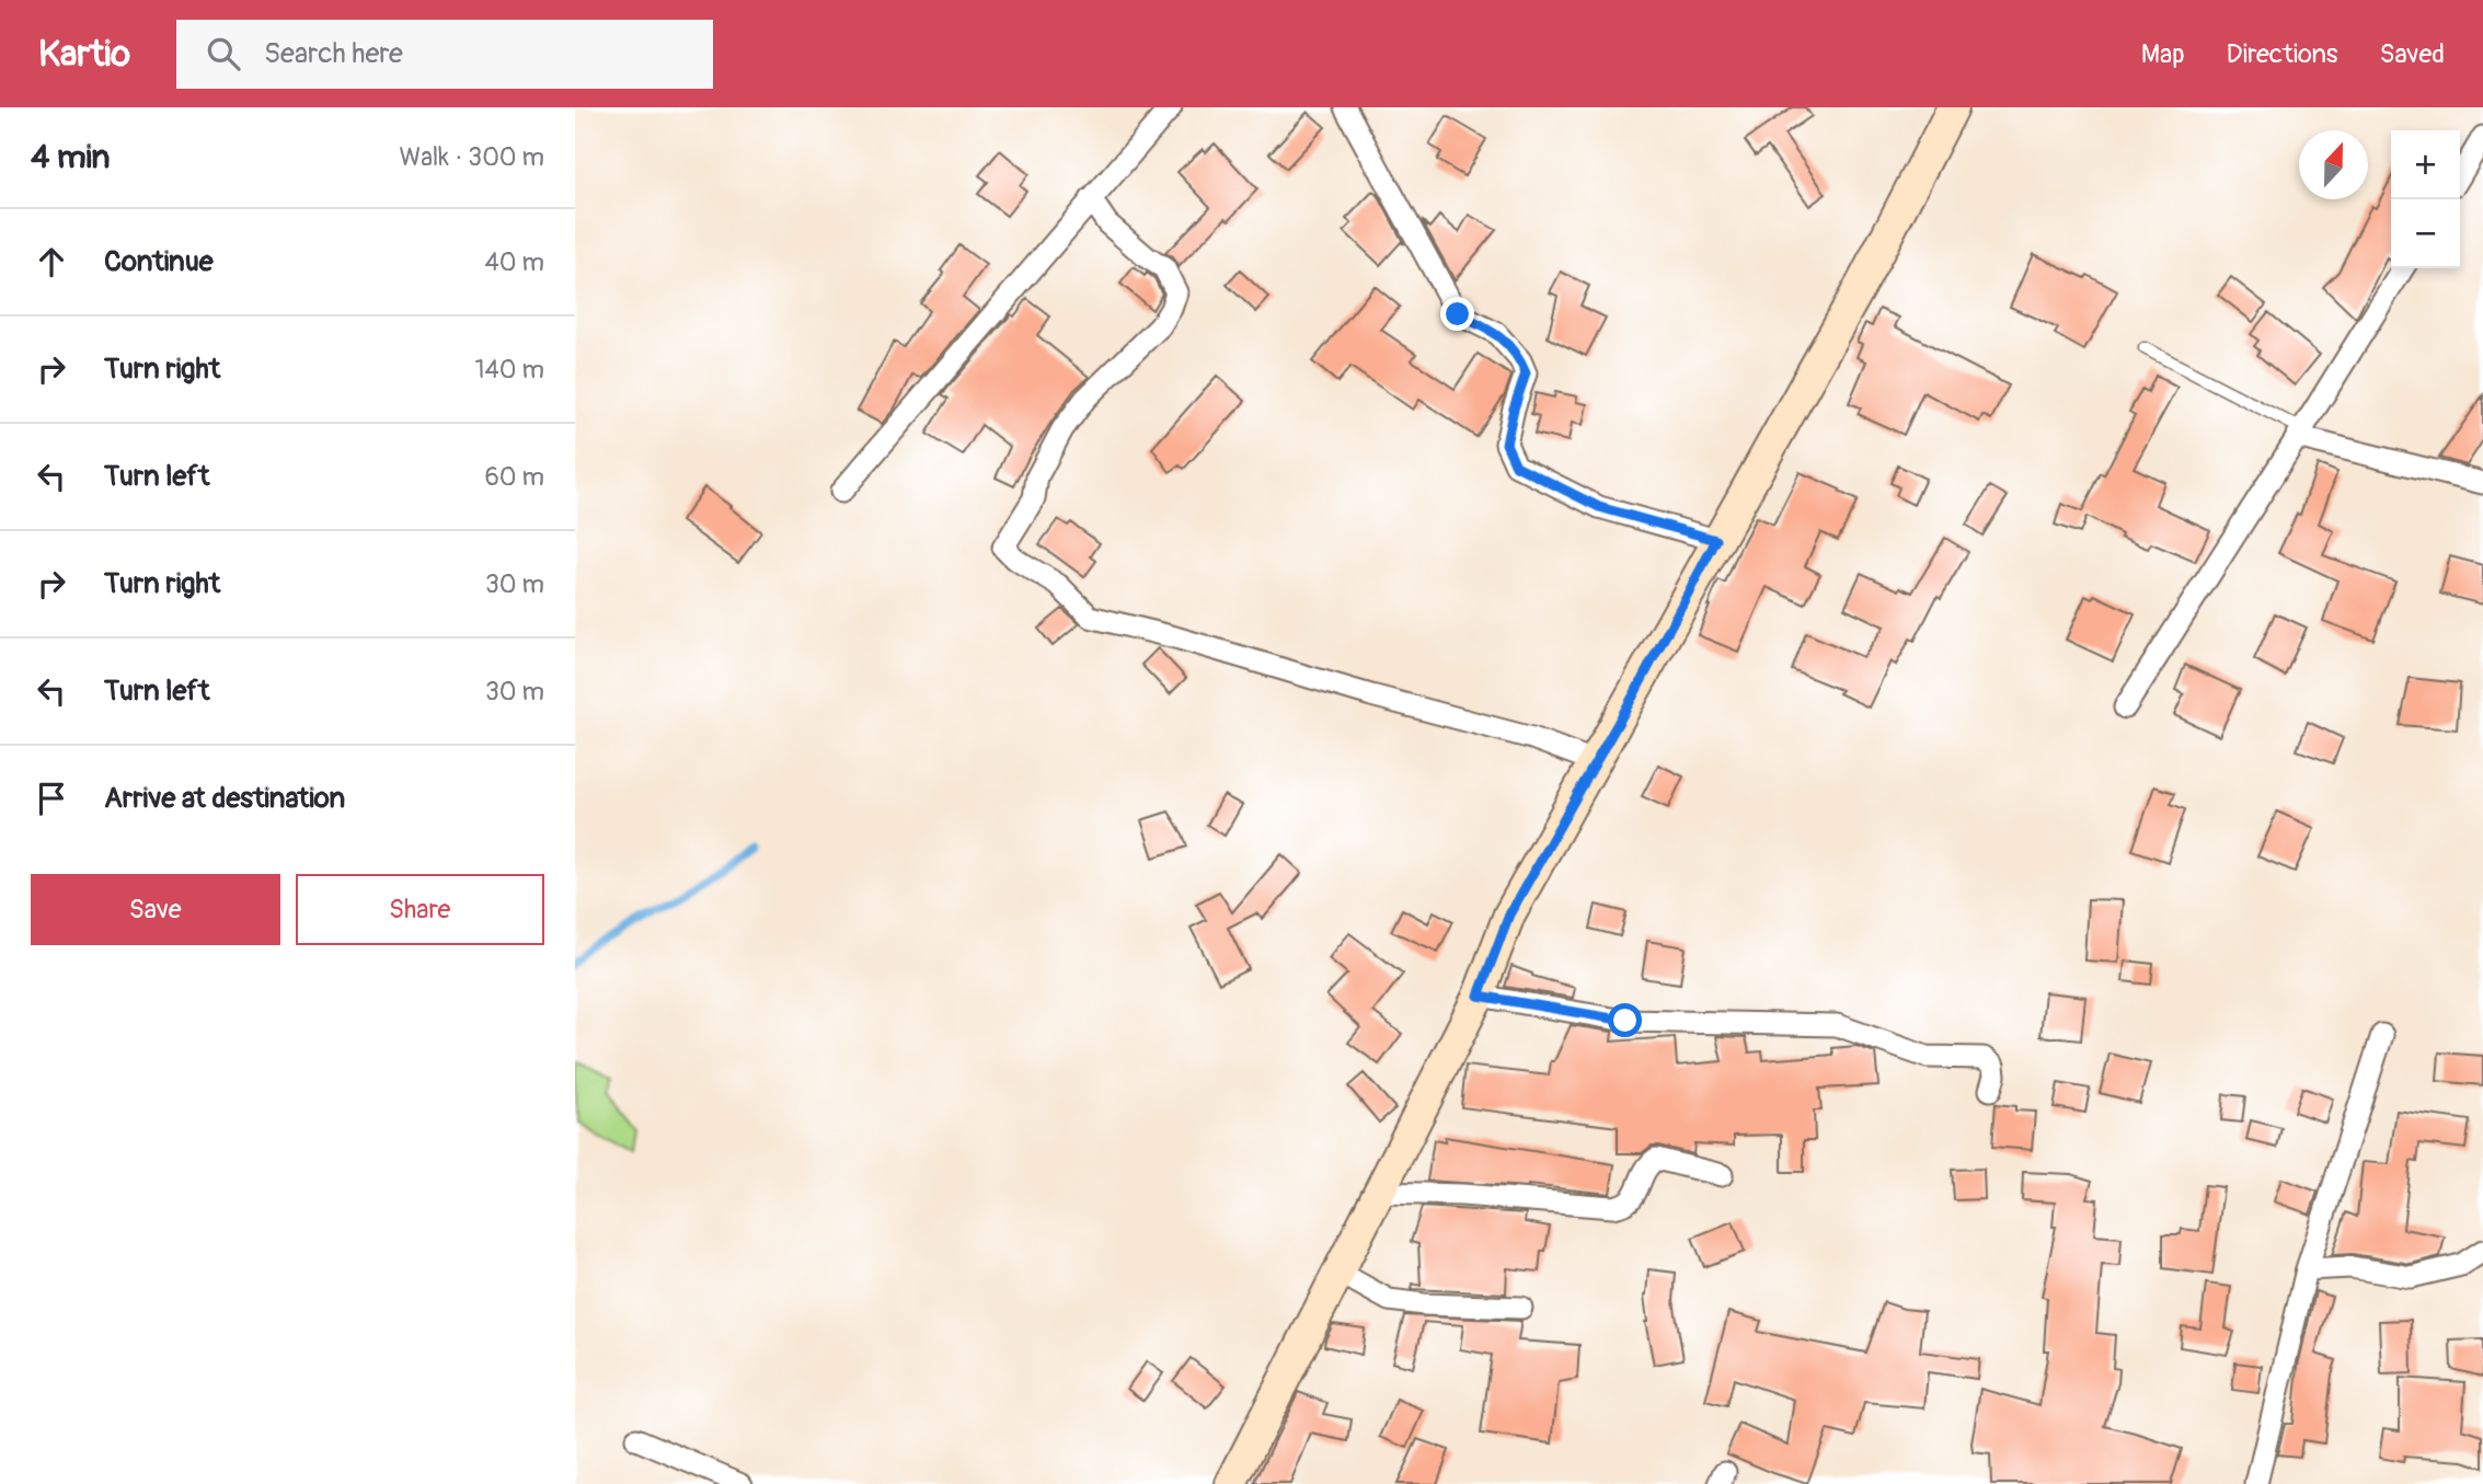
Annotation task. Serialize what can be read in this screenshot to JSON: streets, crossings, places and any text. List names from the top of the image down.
{
  "north": "top",
  "page": {
    "header": "Kartio",
    "search": "Search here",
    "nav": ["Map", "Directions", "Saved"],
    "heading": ["4 min", "Walk · 300 m"],
    "map_buttons": ["+", "−"],
    "list": [
      ["Continue", "40 m"],
      ["Turn right", "140 m"],
      ["Turn left", "60 m"],
      ["Turn right", "30 m"],
      ["Turn left", "30 m"],
      "Arrive at destination"
    ],
    "buttons": ["Save", "Share"]
  }
}
